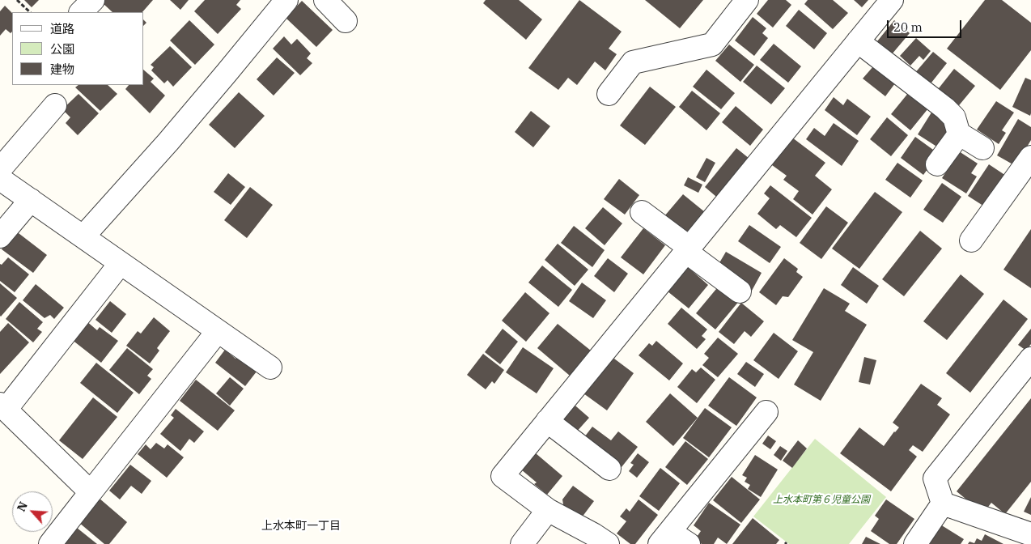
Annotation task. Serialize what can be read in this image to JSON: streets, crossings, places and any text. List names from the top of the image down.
{
  "districts": ["上水本町一丁目"],
  "parks": ["上水本町第６児童公園"],
  "legend": ["道路", "公園", "建物"],
  "scale_bar": "20 m",
  "north": "top left"
}
